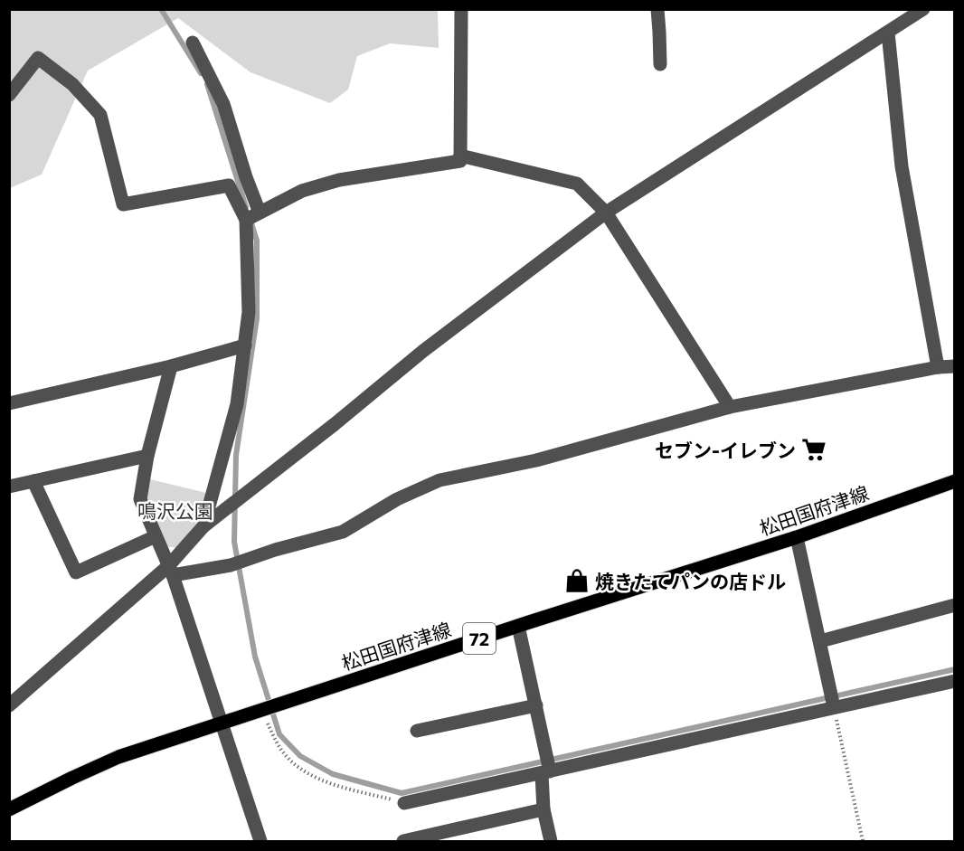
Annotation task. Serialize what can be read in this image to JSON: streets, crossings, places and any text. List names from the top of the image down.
{
  "streets": {
    "main road": ["松田国府津線", "72"]
  },
  "parks": ["鳴沢公園"],
  "places": {
    "supermarket": ["セブン-イレブン"],
    "shop": ["焼きたてパンの店ドル"]
  }
}
